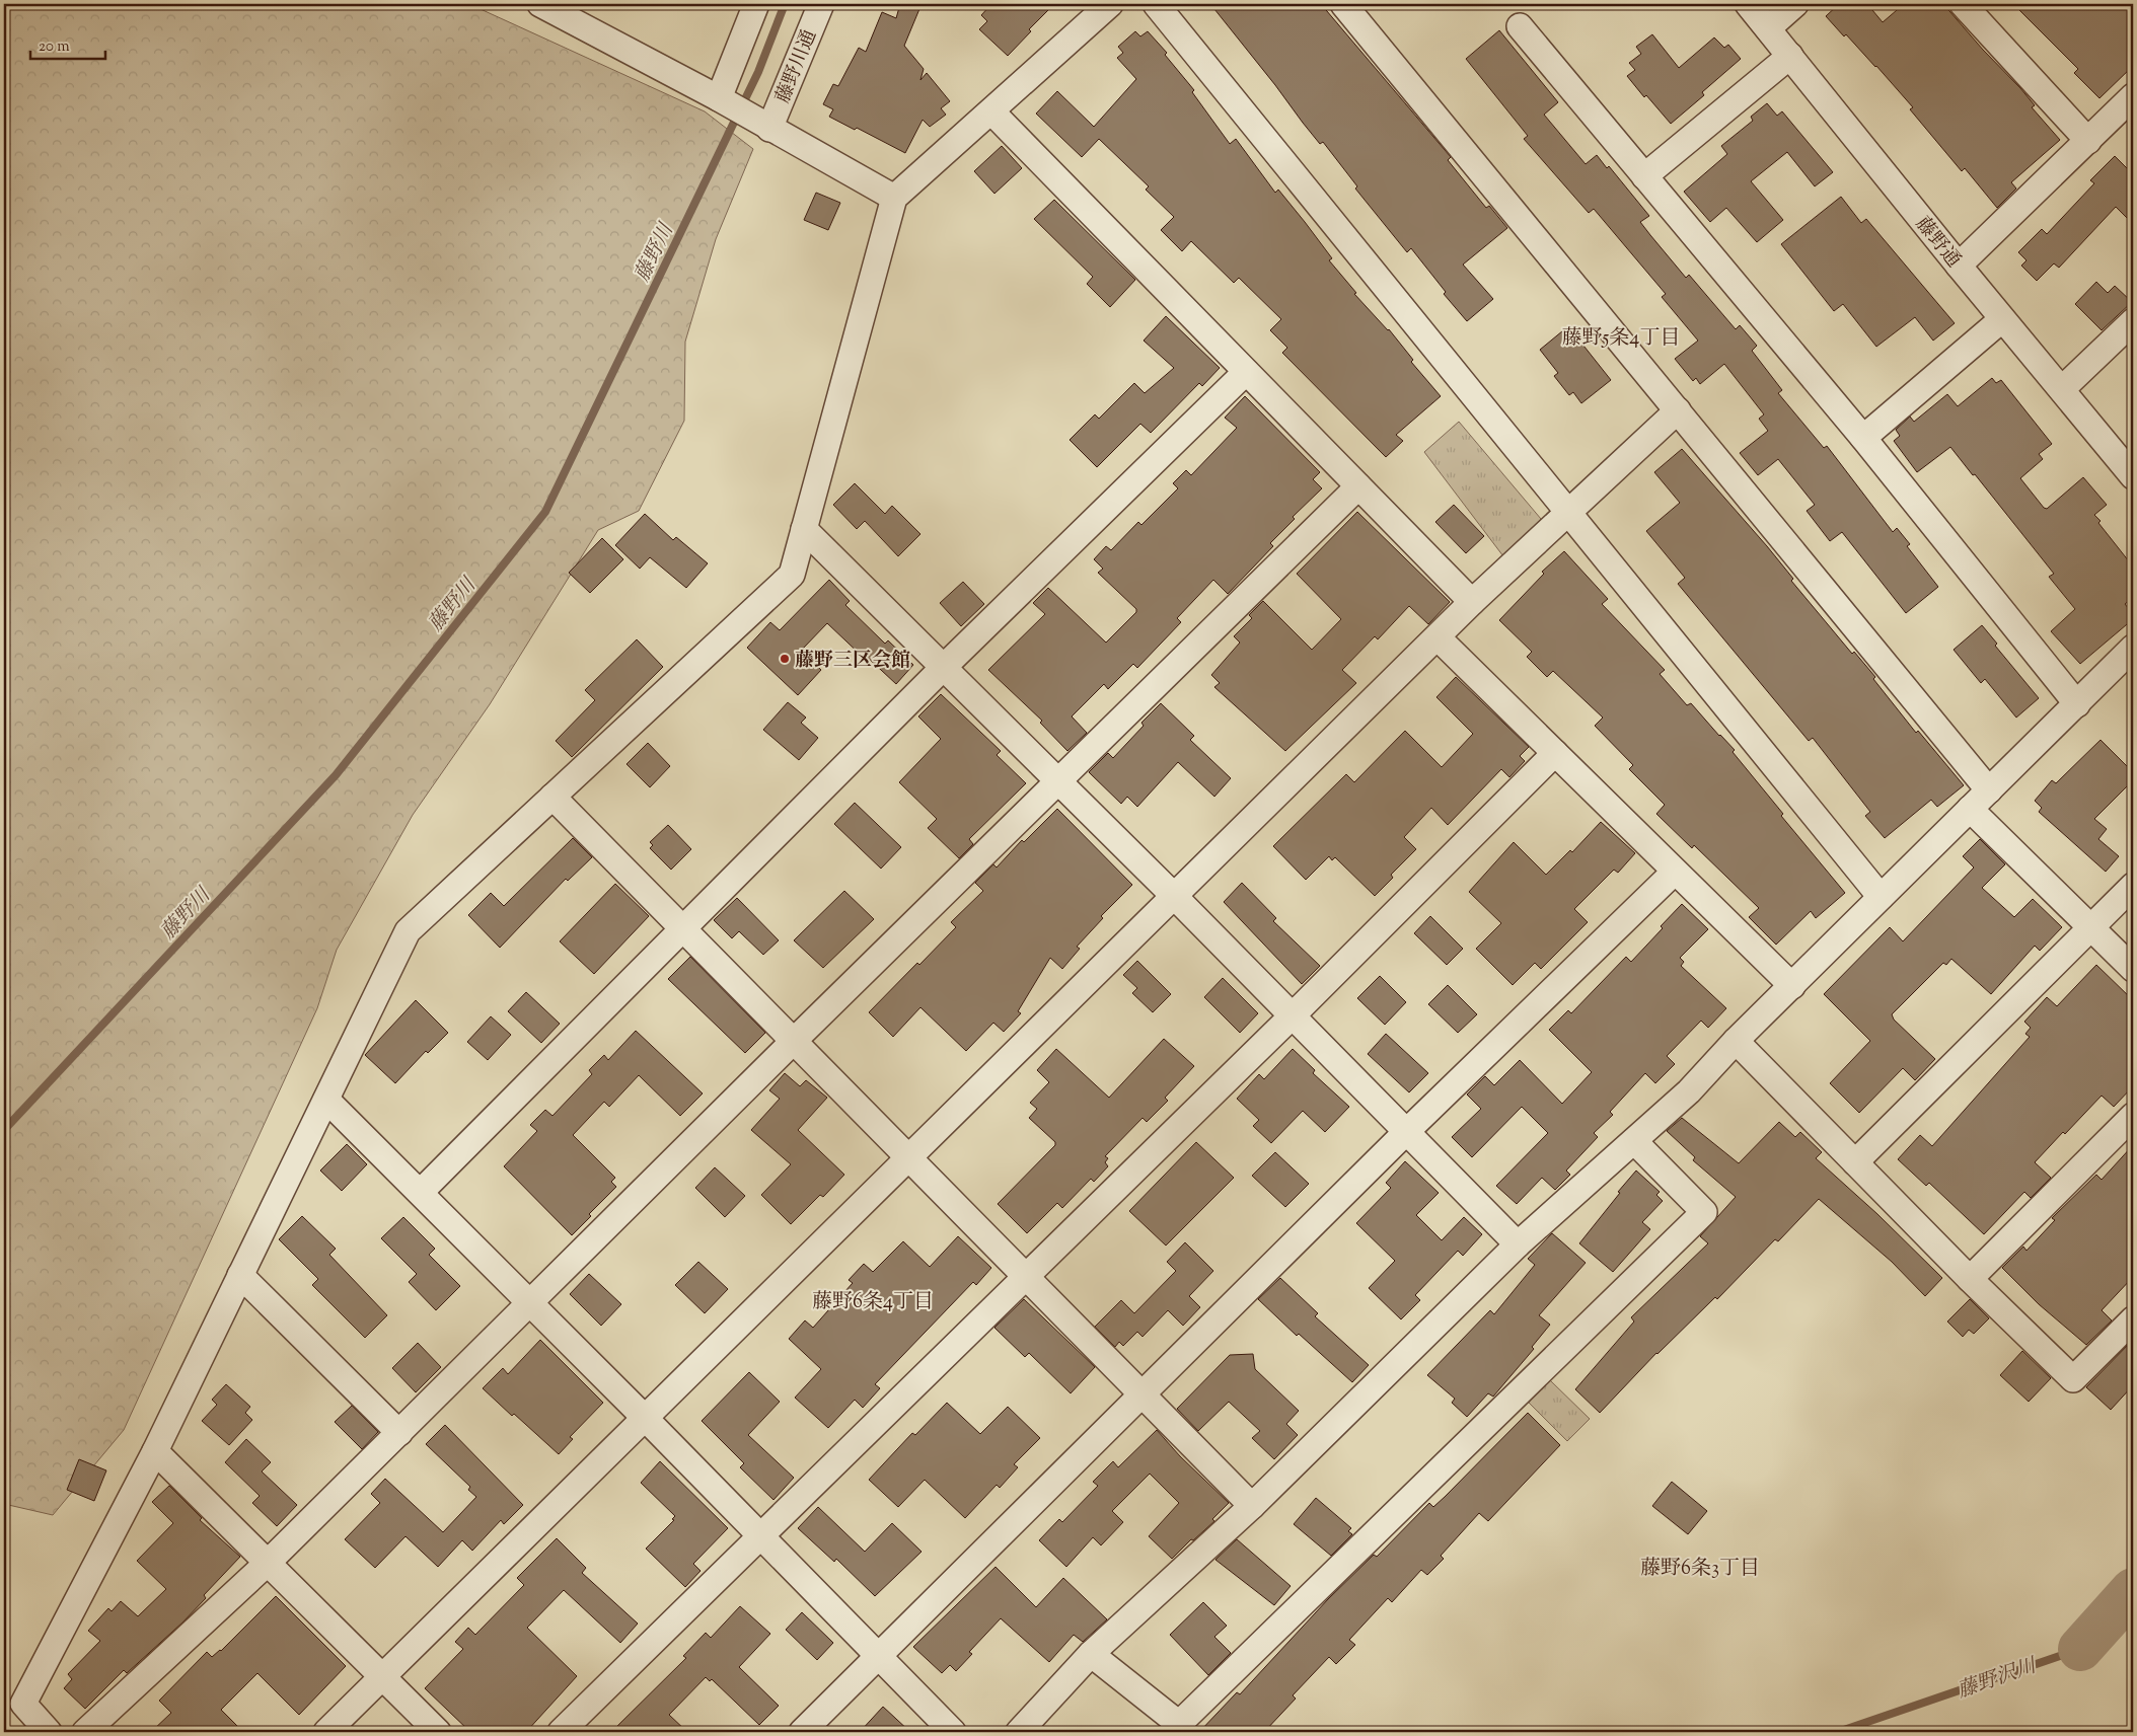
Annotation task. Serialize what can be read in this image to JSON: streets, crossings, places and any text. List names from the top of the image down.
{
  "streets": {
    "street": ["藤野川通", "藤野通"]
  },
  "districts": ["藤野5条4丁目", "藤野6条4丁目", "藤野6条3丁目"],
  "water": ["藤野川", "藤野沢川"],
  "places": ["藤野三区会館"],
  "scale_bar": "20 m"
}
